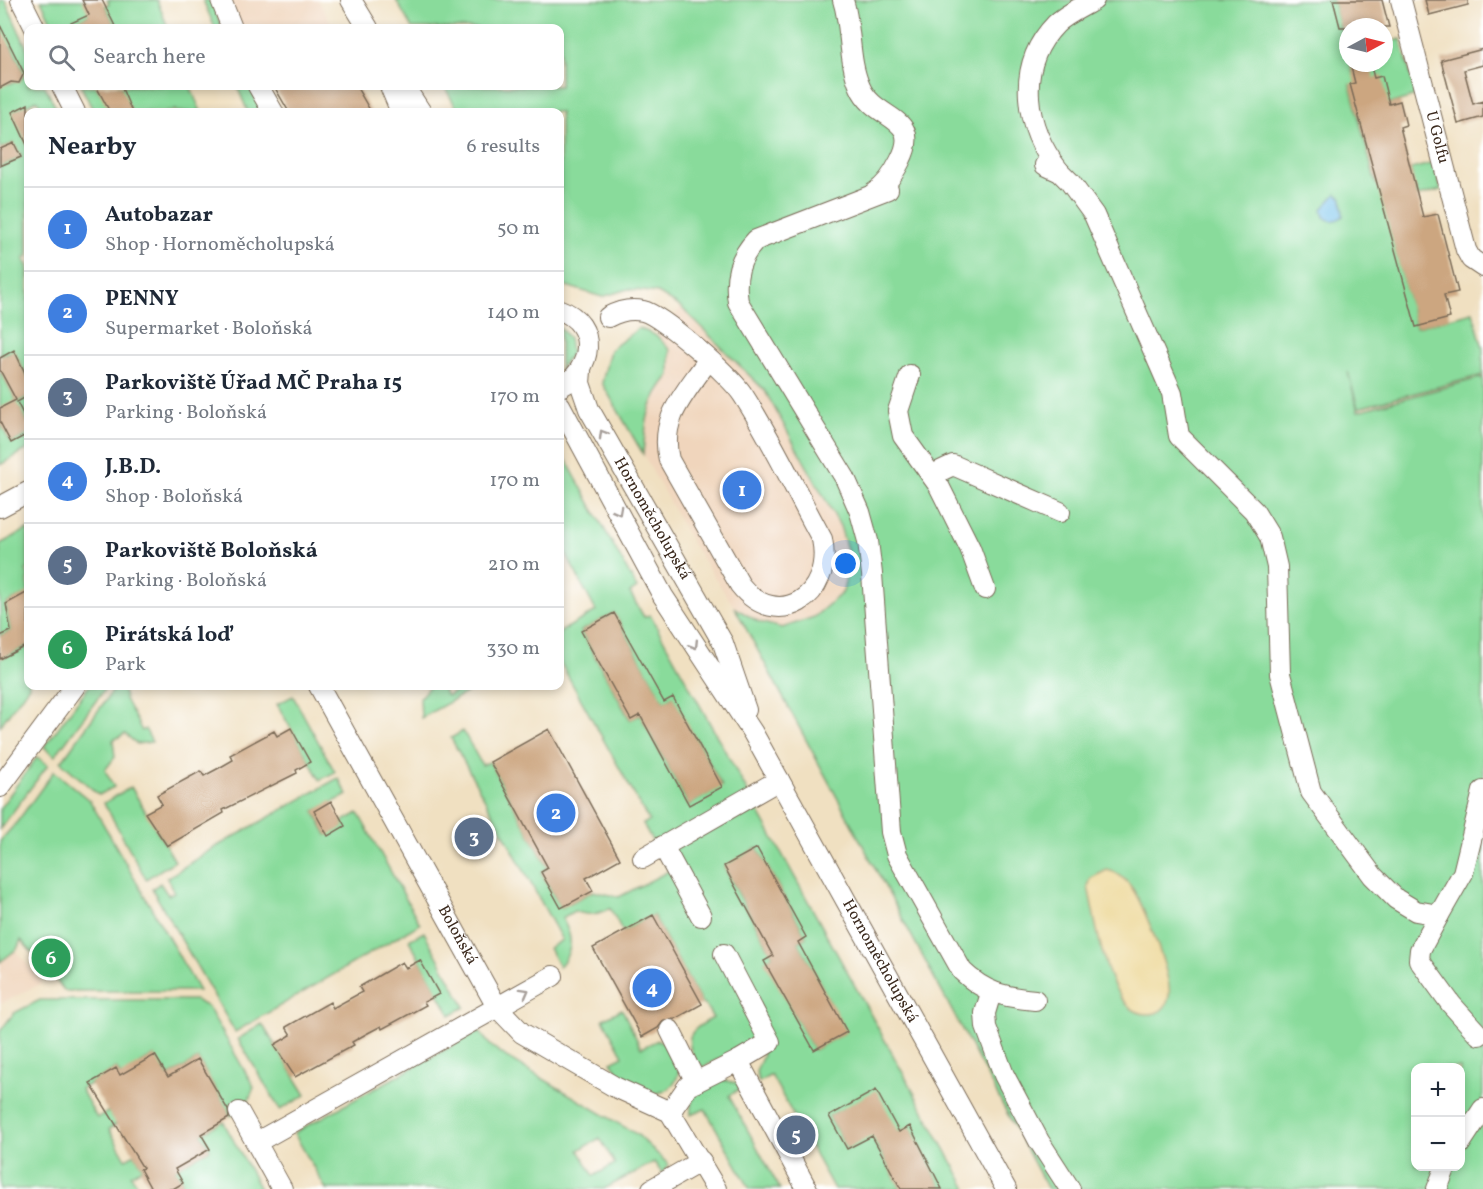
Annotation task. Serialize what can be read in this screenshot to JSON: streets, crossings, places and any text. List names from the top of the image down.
{
  "streets": {
    "street": ["U Golfu", "Hornoměcholupská", "Boloňská"]
  },
  "north": "right",
  "page": {
    "search": "Search here",
    "heading": ["Nearby", "6 results"],
    "list": [
      {
        "mark": "1",
        "name": "Autobazar",
        "note": "Shop · Hornoměcholupská",
        "value": "50 m"
      },
      {
        "mark": "2",
        "name": "PENNY",
        "note": "Supermarket · Boloňská",
        "value": "140 m"
      },
      {
        "mark": "3",
        "name": "Parkoviště Úřad MČ Praha 15",
        "note": "Parking · Boloňská",
        "value": "170 m"
      },
      {
        "mark": "4",
        "name": "J.B.D.",
        "note": "Shop · Boloňská",
        "value": "170 m"
      },
      {
        "mark": "5",
        "name": "Parkoviště Boloňská",
        "note": "Parking · Boloňská",
        "value": "210 m"
      },
      {
        "mark": "6",
        "name": "Pirátská loď",
        "note": "Park",
        "value": "330 m"
      }
    ],
    "pins": [
      "1",
      "2",
      "3",
      "6",
      "4",
      "5"
    ],
    "map_buttons": ["+", "−"]
  }
}
